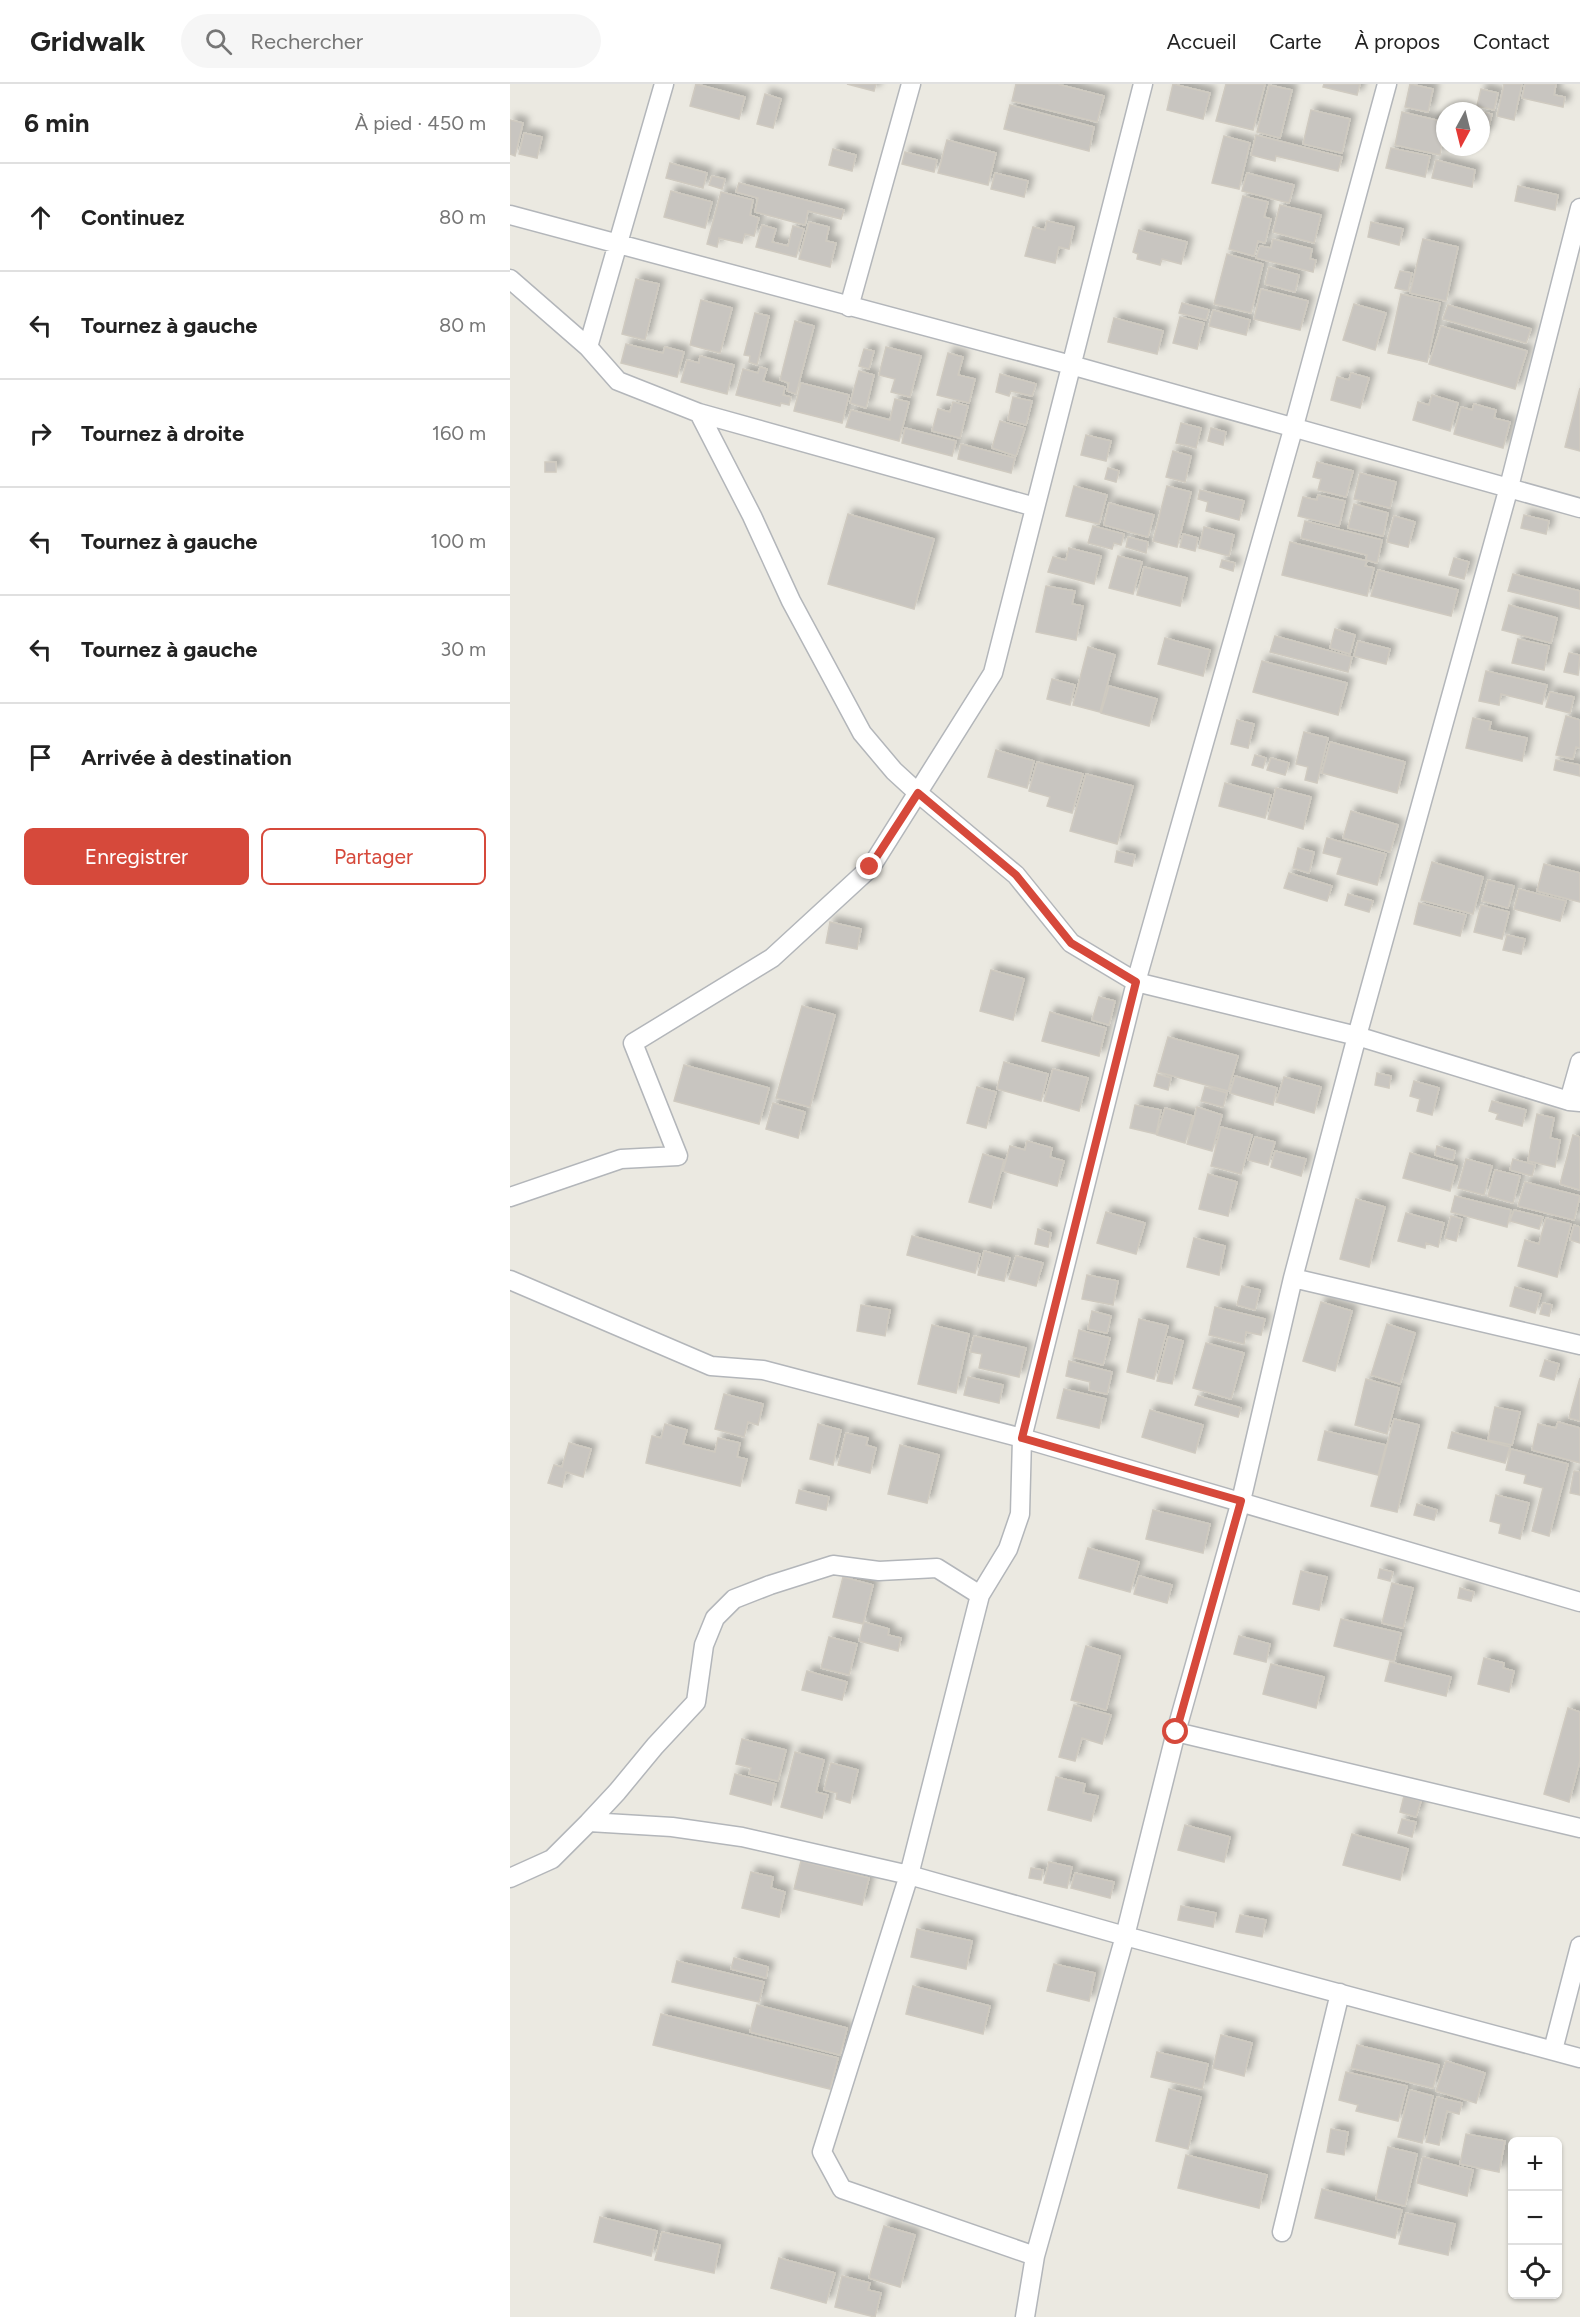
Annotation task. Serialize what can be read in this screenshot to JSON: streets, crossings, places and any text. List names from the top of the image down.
{
  "north": "bottom",
  "page": {
    "header": "Gridwalk",
    "search": "Rechercher",
    "nav": [
      "Accueil",
      "Carte",
      "À propos",
      "Contact"
    ],
    "heading": ["6 min", "À pied · 450 m"],
    "list": [
      ["Continuez", "80 m"],
      ["Tournez à gauche", "80 m"],
      ["Tournez à droite", "160 m"],
      ["Tournez à gauche", "100 m"],
      ["Tournez à gauche", "30 m"],
      "Arrivée à destination"
    ],
    "buttons": ["Enregistrer", "Partager"],
    "map_buttons": ["+", "−"]
  }
}
